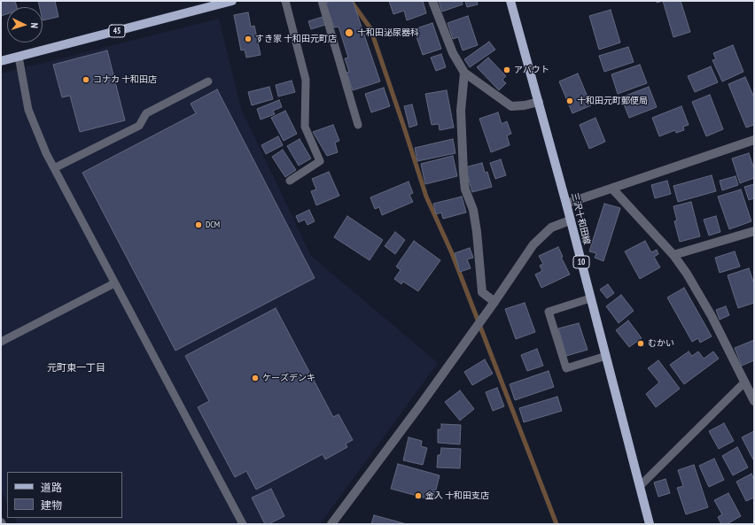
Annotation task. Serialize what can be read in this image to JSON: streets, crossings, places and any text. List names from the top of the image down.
{
  "streets": {
    "main road": ["45", "三沢十和田線", "10"]
  },
  "districts": ["元町東一丁目"],
  "places": [
    "十和田泌尿器科",
    "すき家 十和田元町店",
    "アバウト",
    "コナカ 十和田店",
    "十和田元町郵便局",
    "DCM",
    "むかい",
    "ケーズデンキ",
    "金入 十和田支店"
  ],
  "legend": ["道路", "建物"],
  "north": "right"
}
